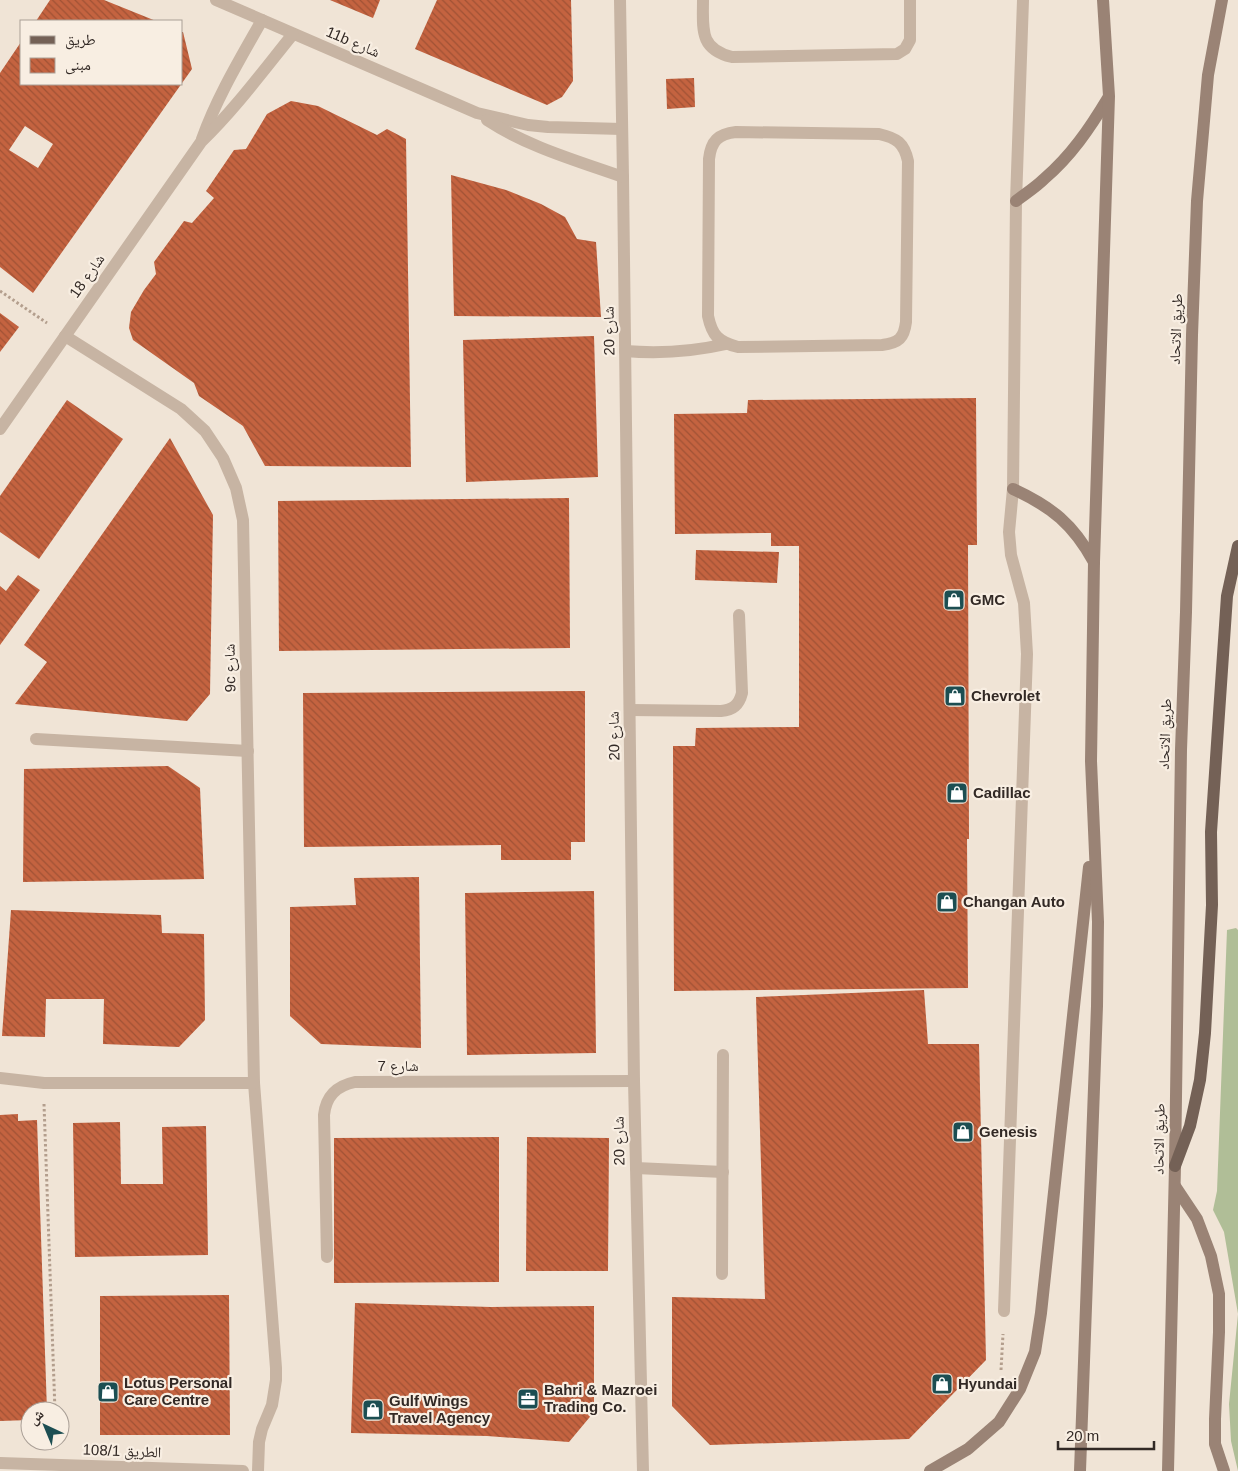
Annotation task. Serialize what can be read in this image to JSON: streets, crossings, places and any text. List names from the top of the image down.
{
  "streets": {
    "main road": ["طريق الاتحاد"],
    "street": [
      "11b شارع",
      "شارع 18",
      "شارع 20",
      "9c شارع",
      "شارع 7",
      "108/1 الطريق"
    ]
  },
  "crossings": [
    ["11b شارع", "شارع 18"],
    ["11b شارع", "شارع 20"],
    ["شارع 18", "9c شارع"],
    ["شارع 20", "شارع 7"]
  ],
  "places": {
    "shop": [
      "GMC",
      "Chevrolet",
      "Cadillac",
      "Changan Auto",
      "Genesis",
      "Hyundai",
      "Lotus Personal Care Centre",
      "Gulf Wings Travel Agency"
    ],
    "office": ["Bahri & Mazroei Trading Co."]
  },
  "legend": ["طريق", "مبنى"],
  "scale_bar": "20 m",
  "north": "top left"
}
